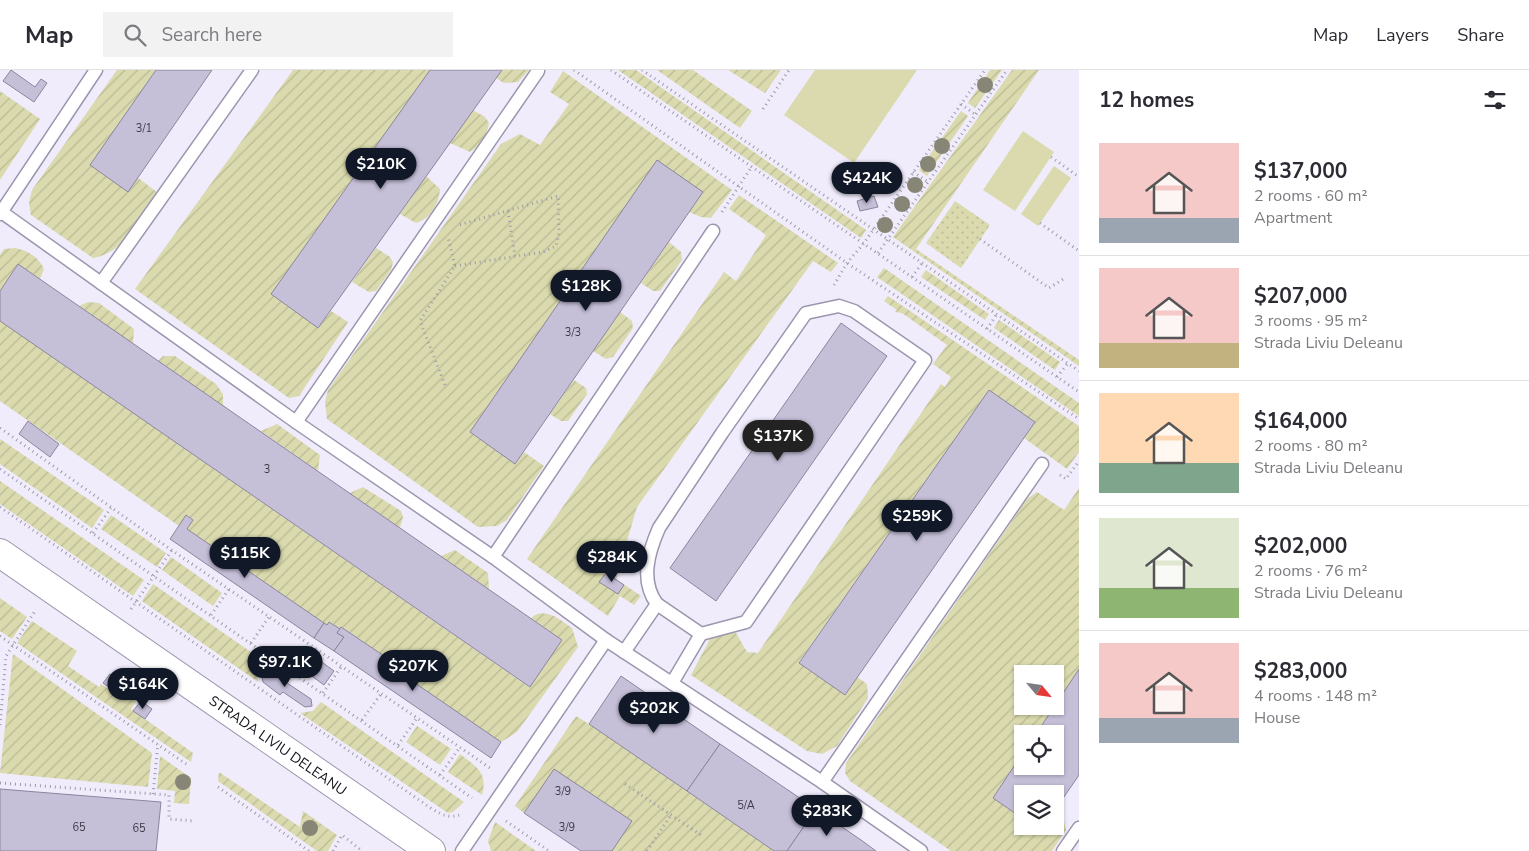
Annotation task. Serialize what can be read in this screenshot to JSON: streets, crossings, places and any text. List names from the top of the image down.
{
  "streets": {
    "main road": ["STRADA LIVIU DELEANU"]
  },
  "house_numbers": [
    "3/1",
    "3/3",
    "3",
    "3/9",
    "5/A",
    "65",
    "3/9",
    "65"
  ],
  "north": "bottom right",
  "page": {
    "header": "Map",
    "search": "Search here",
    "nav": ["Map", "Layers", "Share"],
    "heading": "12 homes",
    "list": [
      {
        "name": "$137,000",
        "note": "2 rooms · 60 m² · Apartment"
      },
      {
        "name": "$207,000",
        "note": "3 rooms · 95 m² · Strada Liviu Deleanu"
      },
      {
        "name": "$164,000",
        "note": "2 rooms · 80 m² · Strada Liviu Deleanu"
      },
      {
        "name": "$202,000",
        "note": "2 rooms · 76 m² · Strada Liviu Deleanu"
      },
      {
        "name": "$283,000",
        "note": "4 rooms · 148 m² · House"
      }
    ],
    "price": [
      "$210K",
      "$424K",
      "$128K",
      "$137K",
      "$259K",
      "$115K",
      "$284K",
      "$97.1K",
      "$207K",
      "$164K",
      "$202K",
      "$283K"
    ]
  }
}
